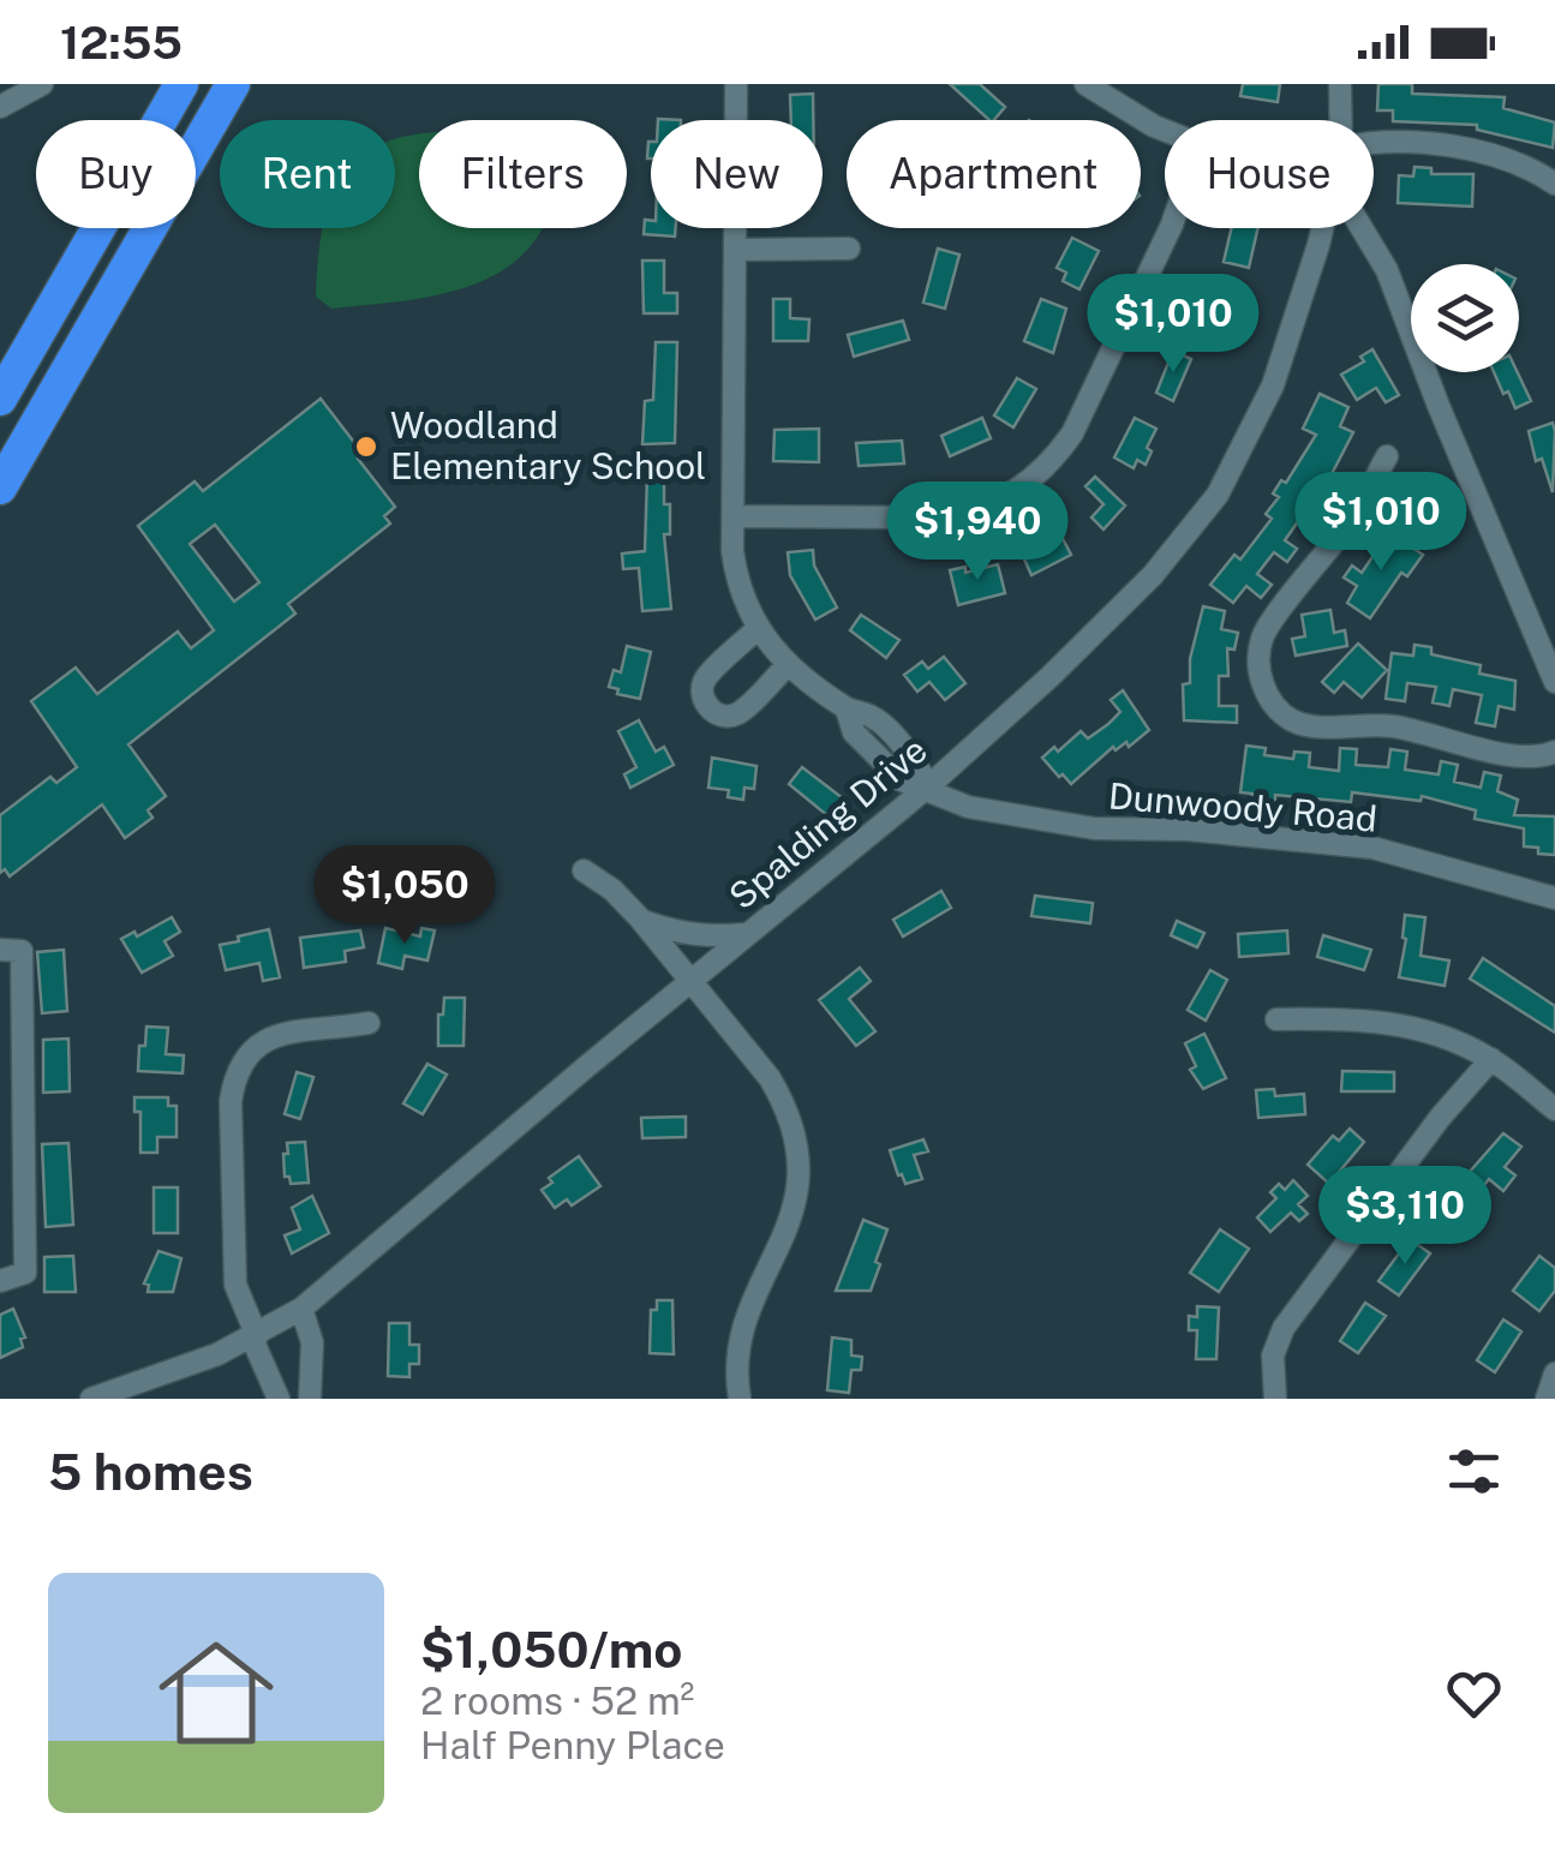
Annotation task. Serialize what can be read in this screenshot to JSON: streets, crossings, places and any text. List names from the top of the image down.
{
  "streets": {
    "street": ["Dunwoody Road", "Spalding Drive"]
  },
  "crossings": [
    ["Dunwoody Road", "Spalding Drive"]
  ],
  "places": ["Woodland Elementary School"],
  "page": {
    "status": "12:55",
    "chip": [
      "Buy",
      "Rent",
      "Filters",
      "New",
      "Apartment",
      "House"
    ],
    "price": [
      "$1,010",
      "$1,010",
      "$1,940",
      "$1,050",
      "$3,110"
    ],
    "heading": "5 homes",
    "list": [
      {
        "name": "$1,050/mo",
        "note": "2 rooms · 52 m² · Half Penny Place"
      }
    ]
  }
}
